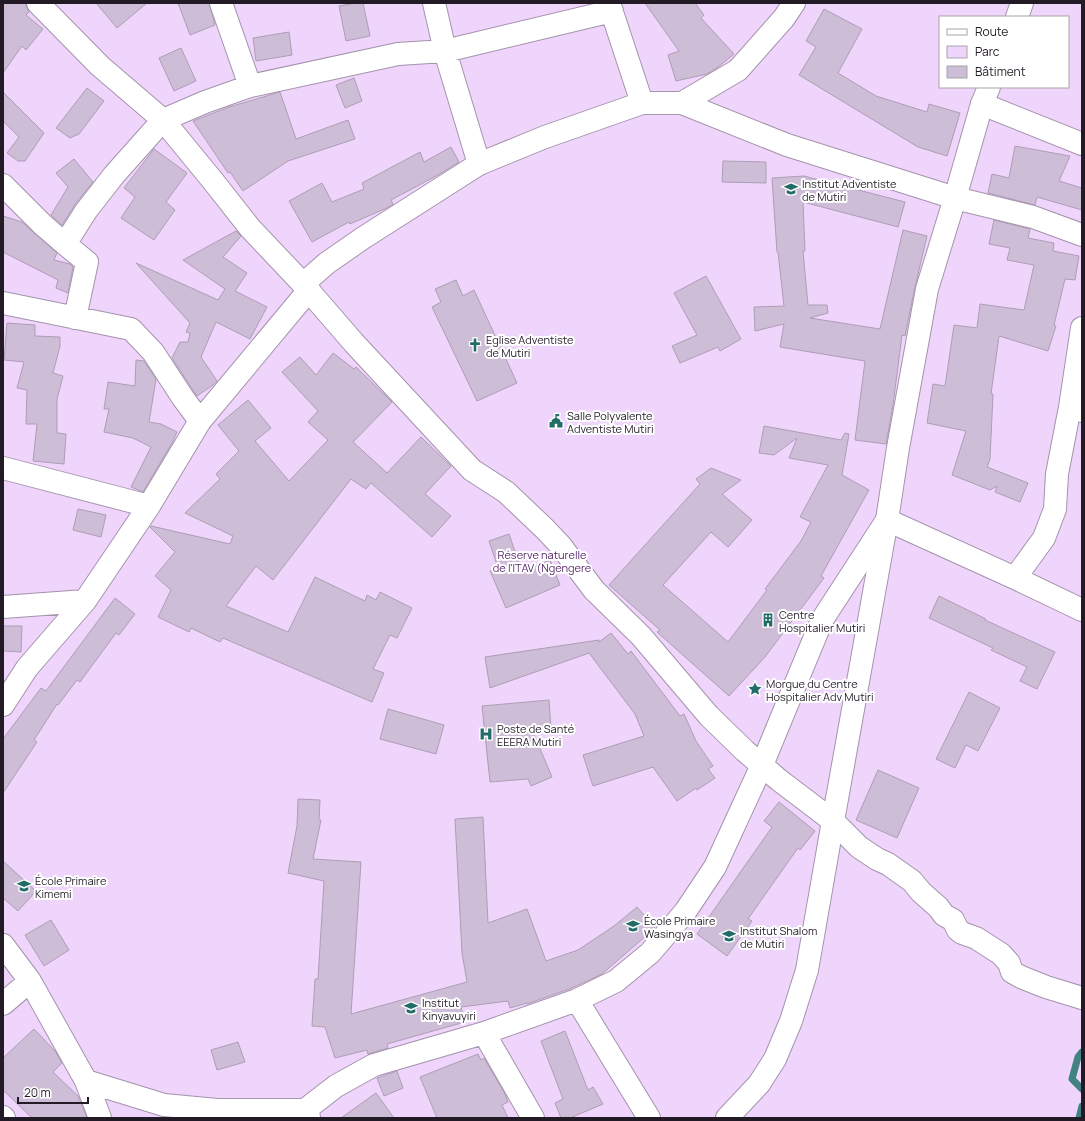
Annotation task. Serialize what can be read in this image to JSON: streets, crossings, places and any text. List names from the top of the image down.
{
  "parks": ["Réserve naturelle de l'ITAV (Ngengere"],
  "places": {
    "school or university": [
      "Institut Adventiste de Mutiri",
      "École Primaire Kimemi",
      "École Primaire Wasingya",
      "Institut Shalom de Mutiri",
      "Institut Kinyavuyiri"
    ],
    "church": ["Eglise Adventiste de Mutiri"],
    "public building": ["Salle Polyvalente Adventiste Mutiri"],
    "building": ["Centre Hospitalier Mutiri"],
    "place": ["Morgue du Centre Hospitalier Adv Mutiri"],
    "hospital": ["Poste de Santé EEERA Mutiri"]
  },
  "legend": ["Route", "Parc", "Bâtiment"],
  "scale_bar": "20 m"
}
